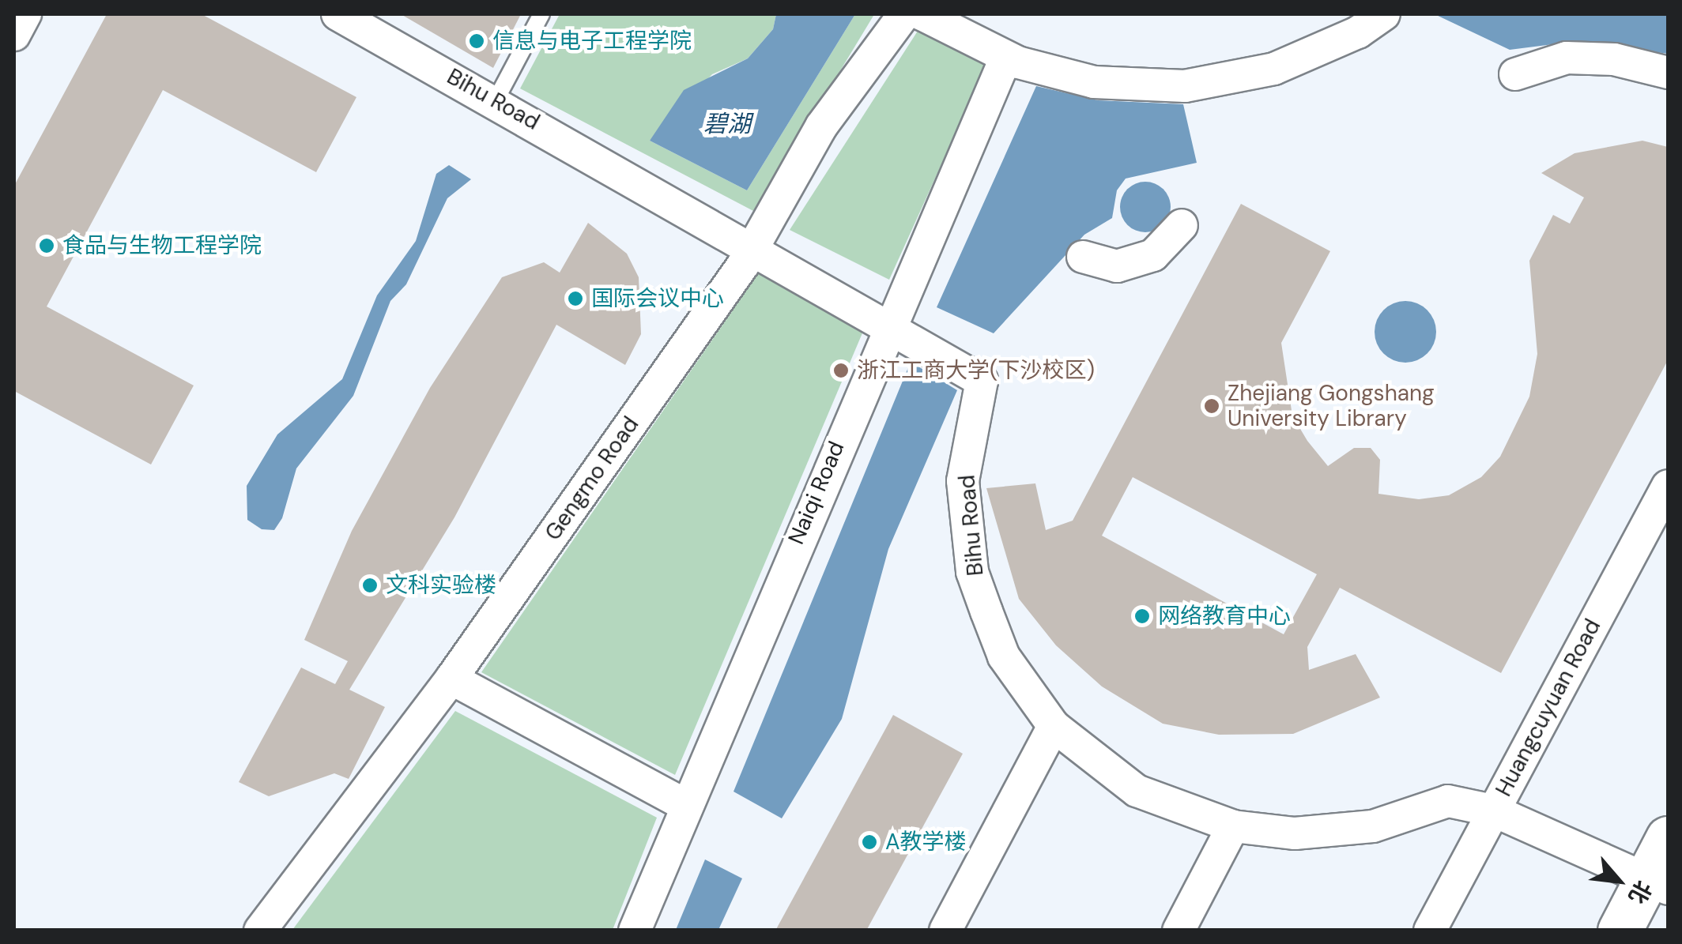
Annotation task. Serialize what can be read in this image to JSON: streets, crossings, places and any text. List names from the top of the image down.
{
  "streets": {
    "street": [
      "Bihu Road",
      "Gengmo Road",
      "Naiqi Road",
      "Huangcuyuan Road"
    ]
  },
  "crossings": [
    ["Bihu Road", "Gengmo Road"],
    ["Bihu Road", "Naiqi Road"],
    ["Bihu Road", "Huangcuyuan Road"]
  ],
  "water": ["碧湖"],
  "places": [
    "信息与电子工程学院",
    "食品与生物工程学院",
    "国际会议中心",
    "浙江工商大学(下沙校区)",
    "Zhejiang Gongshang University Library",
    "文科实验楼",
    "网络教育中心",
    "A教学楼"
  ],
  "north": "bottom right"
}
